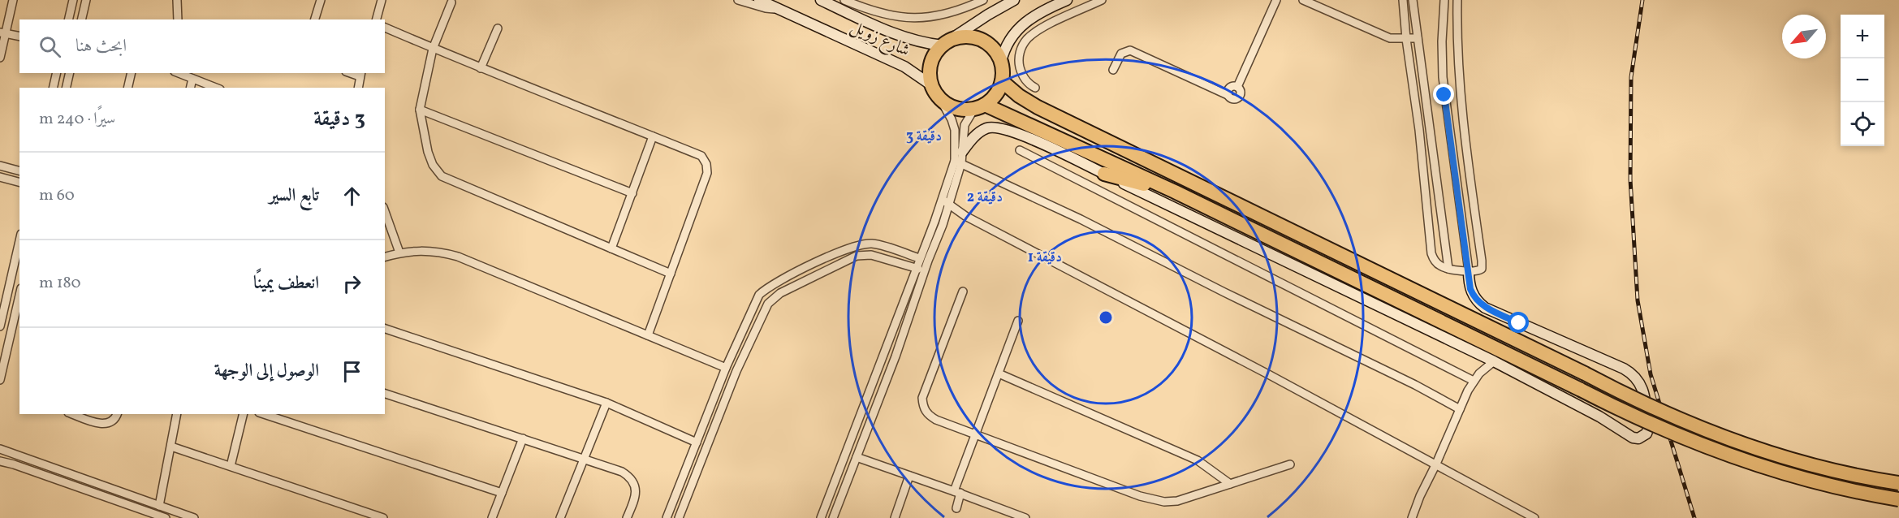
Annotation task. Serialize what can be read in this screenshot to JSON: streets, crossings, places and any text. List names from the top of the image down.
{
  "streets": {
    "street": ["شارع زويل"]
  },
  "north": "bottom left",
  "page": {
    "map_buttons": ["+", "−"],
    "search": "ابحث هنا",
    "heading": ["3 دقيقة", "سيرًا · 240 m"],
    "list": [
      ["تابع السير", "60 m"],
      ["انعطف يمينًا", "180 m"],
      "الوصول إلى الوجهة"
    ]
  },
  "rings": ["3 دقيقة", "2 دقيقة", "1 دقيقة"]
}
